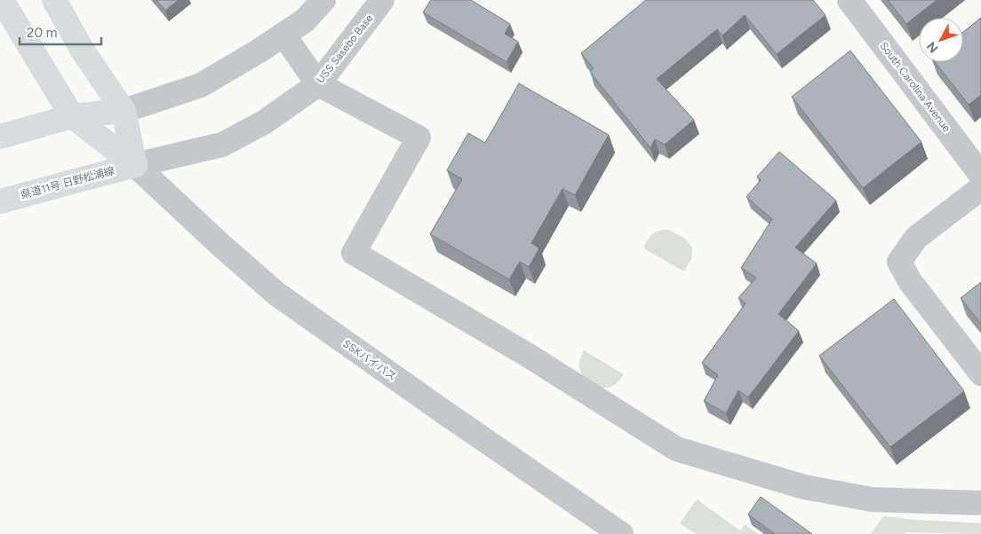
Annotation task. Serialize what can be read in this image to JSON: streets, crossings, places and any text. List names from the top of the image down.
{
  "streets": {
    "main road": ["県道11号 日野松浦線"],
    "street": ["USS Sasebo Base", "South Carolina Avenue", "SSKバイパス"]
  },
  "crossings": [
    ["USS Sasebo Base", "県道11号 日野松浦線"],
    ["USS Sasebo Base", "SSKバイパス"],
    ["県道11号 日野松浦線", "SSKバイパス"]
  ],
  "scale_bar": "20 m",
  "north": "bottom left"
}
